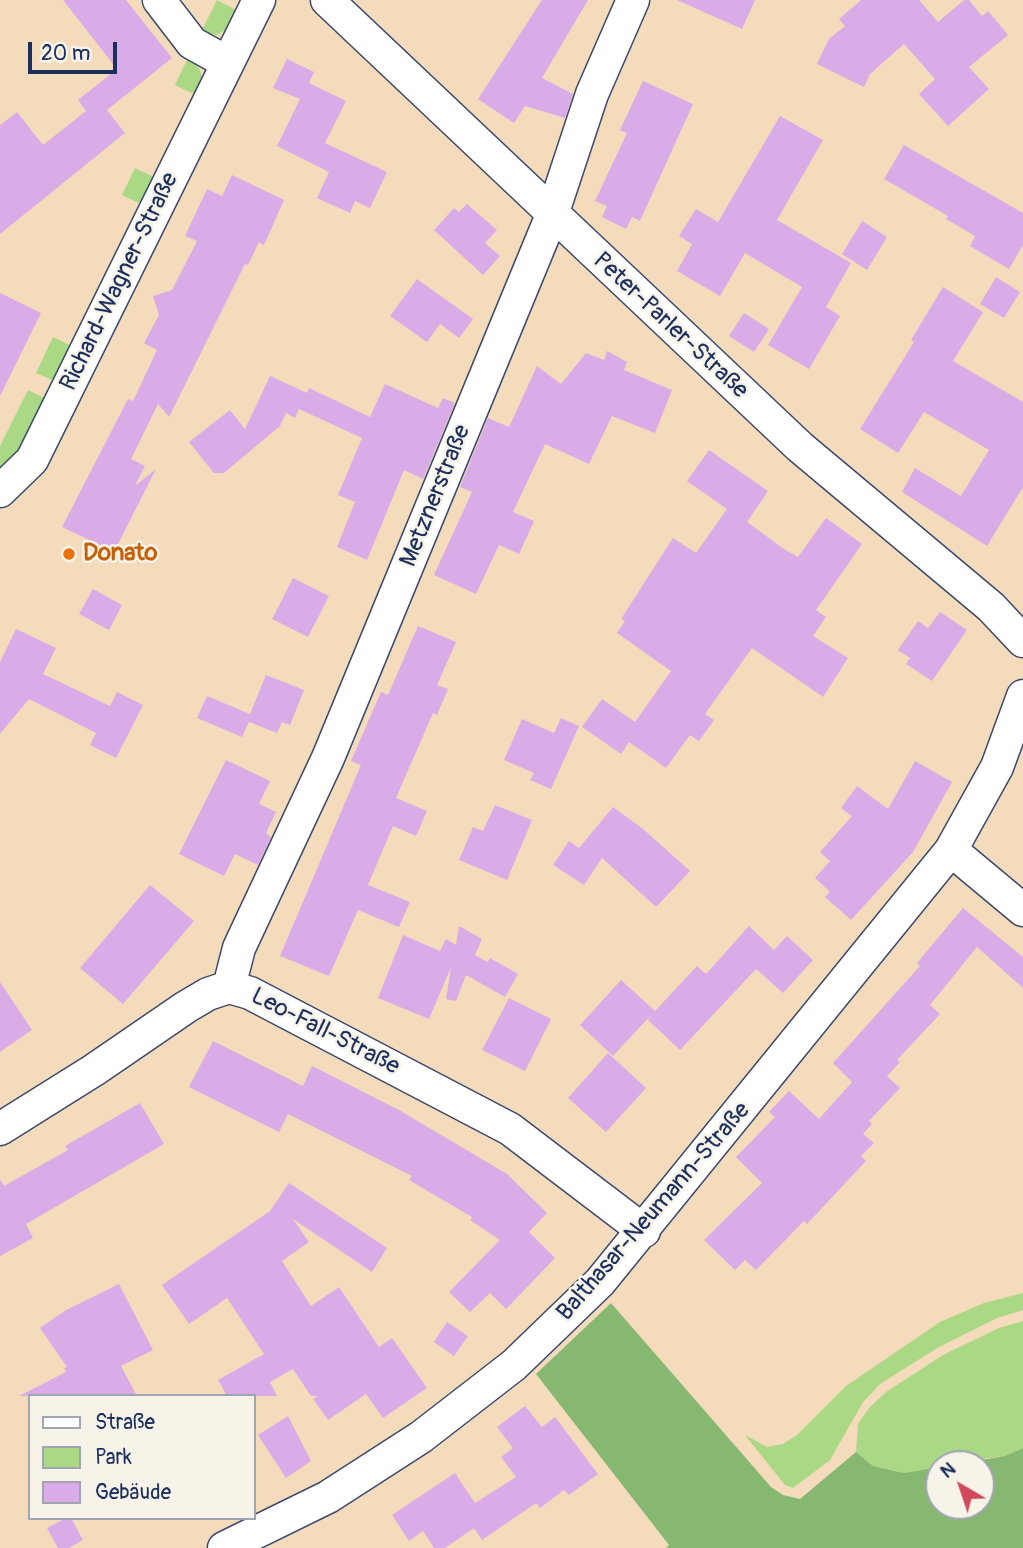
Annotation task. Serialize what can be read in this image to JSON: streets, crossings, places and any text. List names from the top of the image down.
{
  "streets": {
    "street": [
      "Richard-Wagner-Straße",
      "Peter-Parler-Straße",
      "Metznerstraße",
      "Leo-Fall-Straße",
      "Balthasar-Neumann-Straße"
    ]
  },
  "crossings": [
    ["Peter-Parler-Straße", "Metznerstraße"],
    ["Metznerstraße", "Leo-Fall-Straße"],
    ["Leo-Fall-Straße", "Balthasar-Neumann-Straße"]
  ],
  "places": ["Donato"],
  "legend": ["Straße", "Park", "Gebäude"],
  "scale_bar": "20 m",
  "north": "top left"
}
